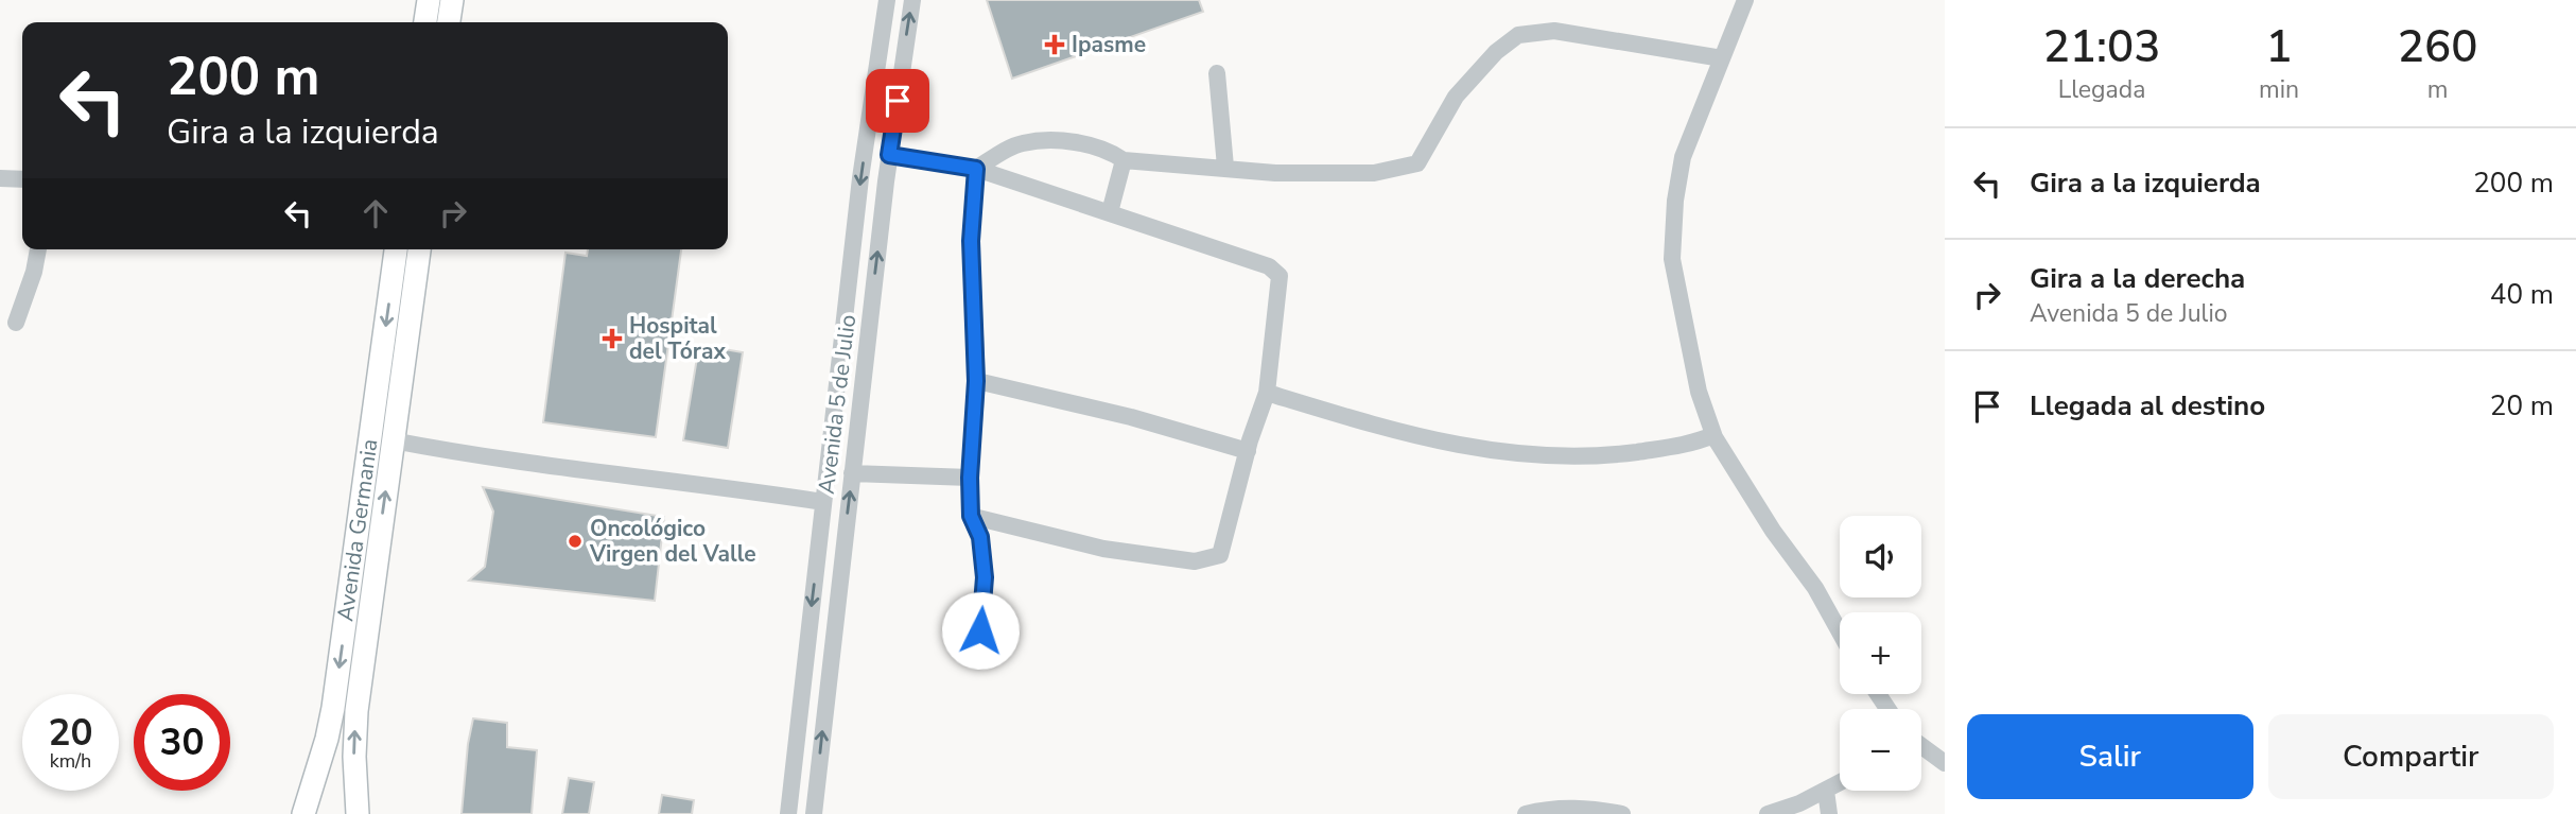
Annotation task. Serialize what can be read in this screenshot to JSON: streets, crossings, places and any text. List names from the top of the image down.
{
  "streets": {
    "street": ["Avenida 5 de Julio", "Avenida Germania"]
  },
  "places": {
    "health": ["Ipasme", "Hospital del Tórax"],
    "other": ["Oncológico Virgen del Valle"]
  },
  "page": {
    "eta": [
      "21:03",
      "Llegada",
      "1",
      "min",
      "260",
      "m"
    ],
    "turn": ["200 m", "Gira a la izquierda"],
    "list": [
      {
        "name": "Gira a la izquierda",
        "value": "200 m"
      },
      {
        "name": "Gira a la derecha",
        "note": "Avenida 5 de Julio",
        "value": "40 m"
      },
      {
        "name": "Llegada al destino",
        "value": "20 m"
      }
    ],
    "map_buttons": ["+", "−"],
    "speed": "20 km/h",
    "limit": "30",
    "buttons": ["Salir", "Compartir"]
  }
}
